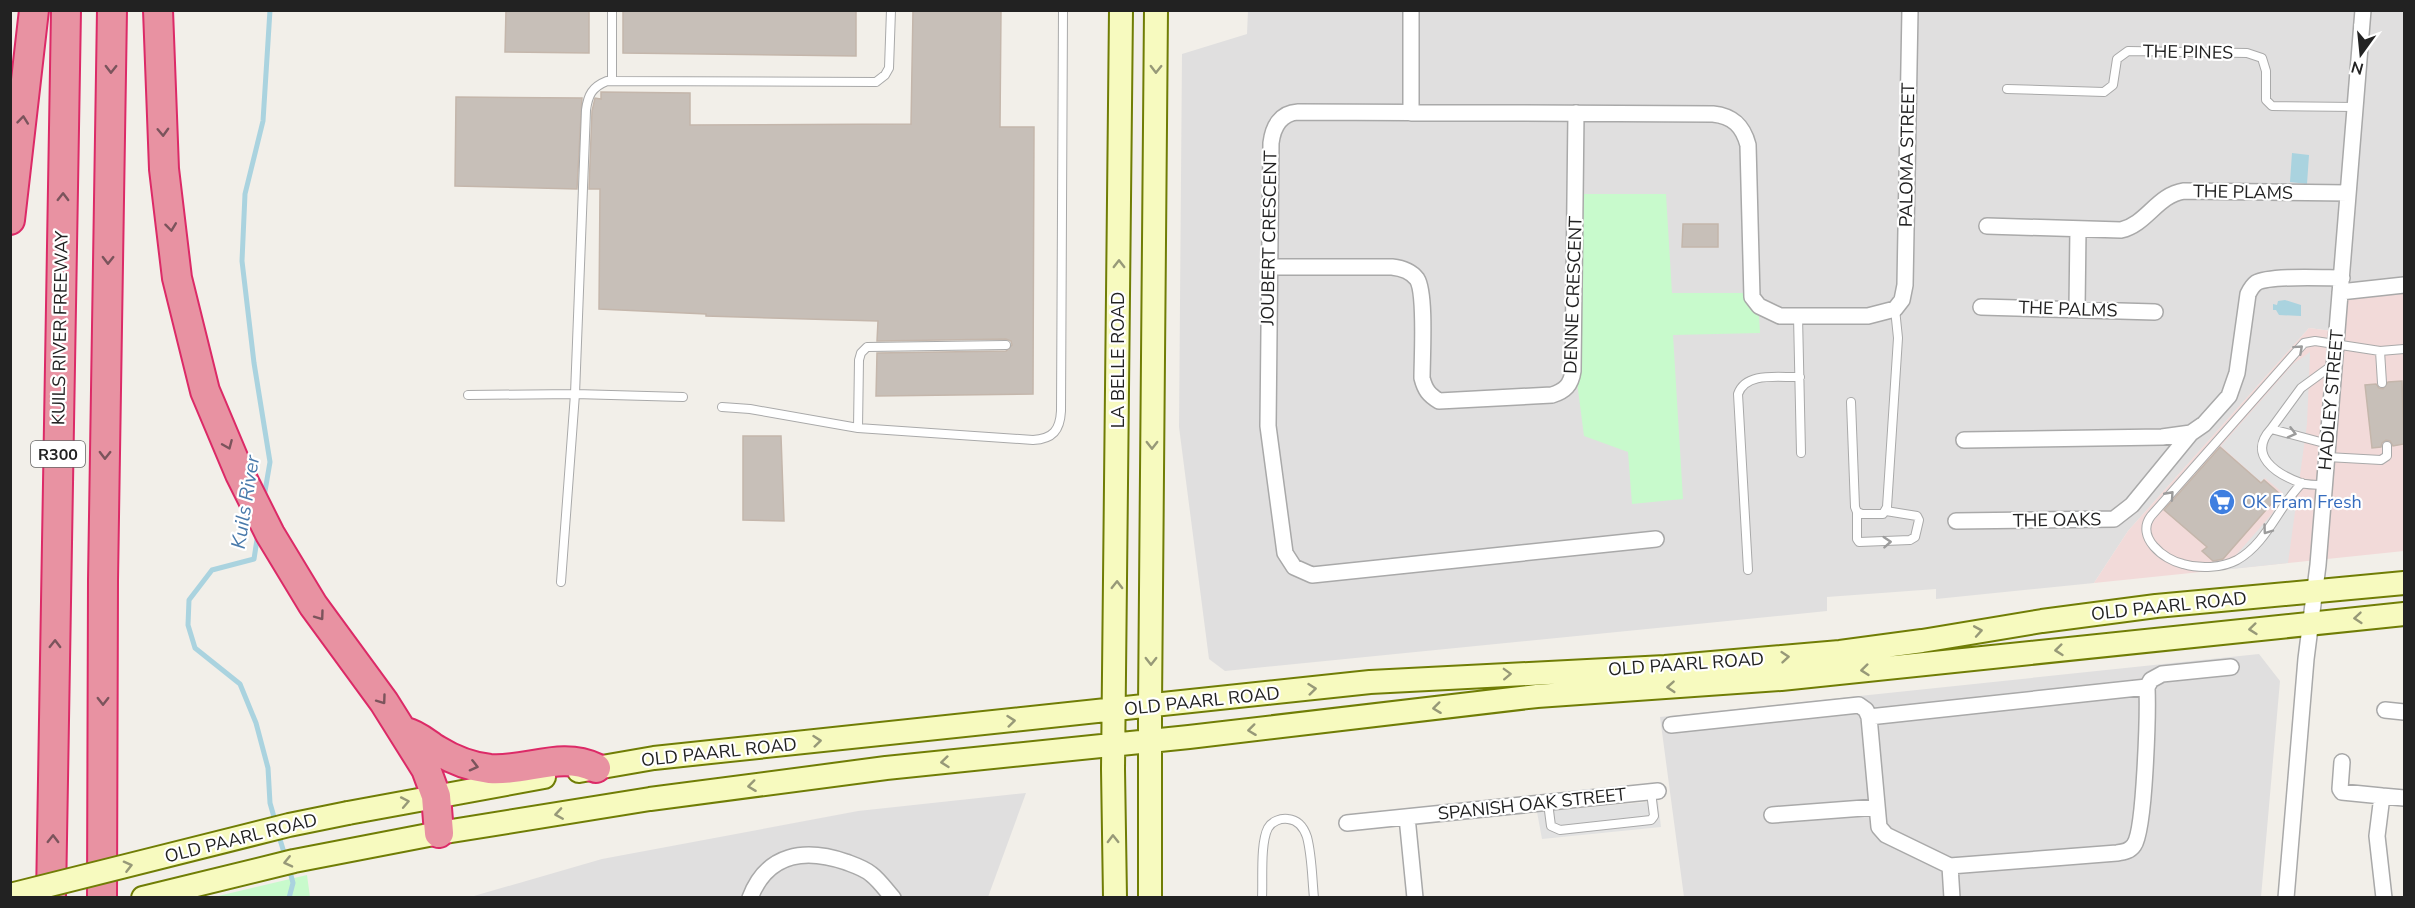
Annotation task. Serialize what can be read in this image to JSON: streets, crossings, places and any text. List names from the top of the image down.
{
  "streets": {
    "highway": ["KUILS RIVER FREEWAY", "R300"],
    "main road": ["LA BELLE ROAD", "OLD PAARL ROAD"],
    "street": [
      "PALOMA STREET",
      "THE PLAMS",
      "JOUBERT CRESCENT",
      "DENNE CRESCENT",
      "THE PALMS",
      "HADLEY STREET",
      "THE OAKS",
      "SPANISH OAK STREET"
    ],
    "lane": ["THE PINES"]
  },
  "crossings": [
    ["THE PINES", "HADLEY STREET"],
    ["THE PLAMS", "HADLEY STREET"],
    ["JOUBERT CRESCENT", "DENNE CRESCENT"],
    ["LA BELLE ROAD", "OLD PAARL ROAD"],
    ["HADLEY STREET", "THE OAKS"],
    ["HADLEY STREET", "OLD PAARL ROAD"]
  ],
  "water": ["Kuils River"],
  "places": {
    "supermarket": ["OK Fram Fresh"]
  },
  "north": "bottom"
}
